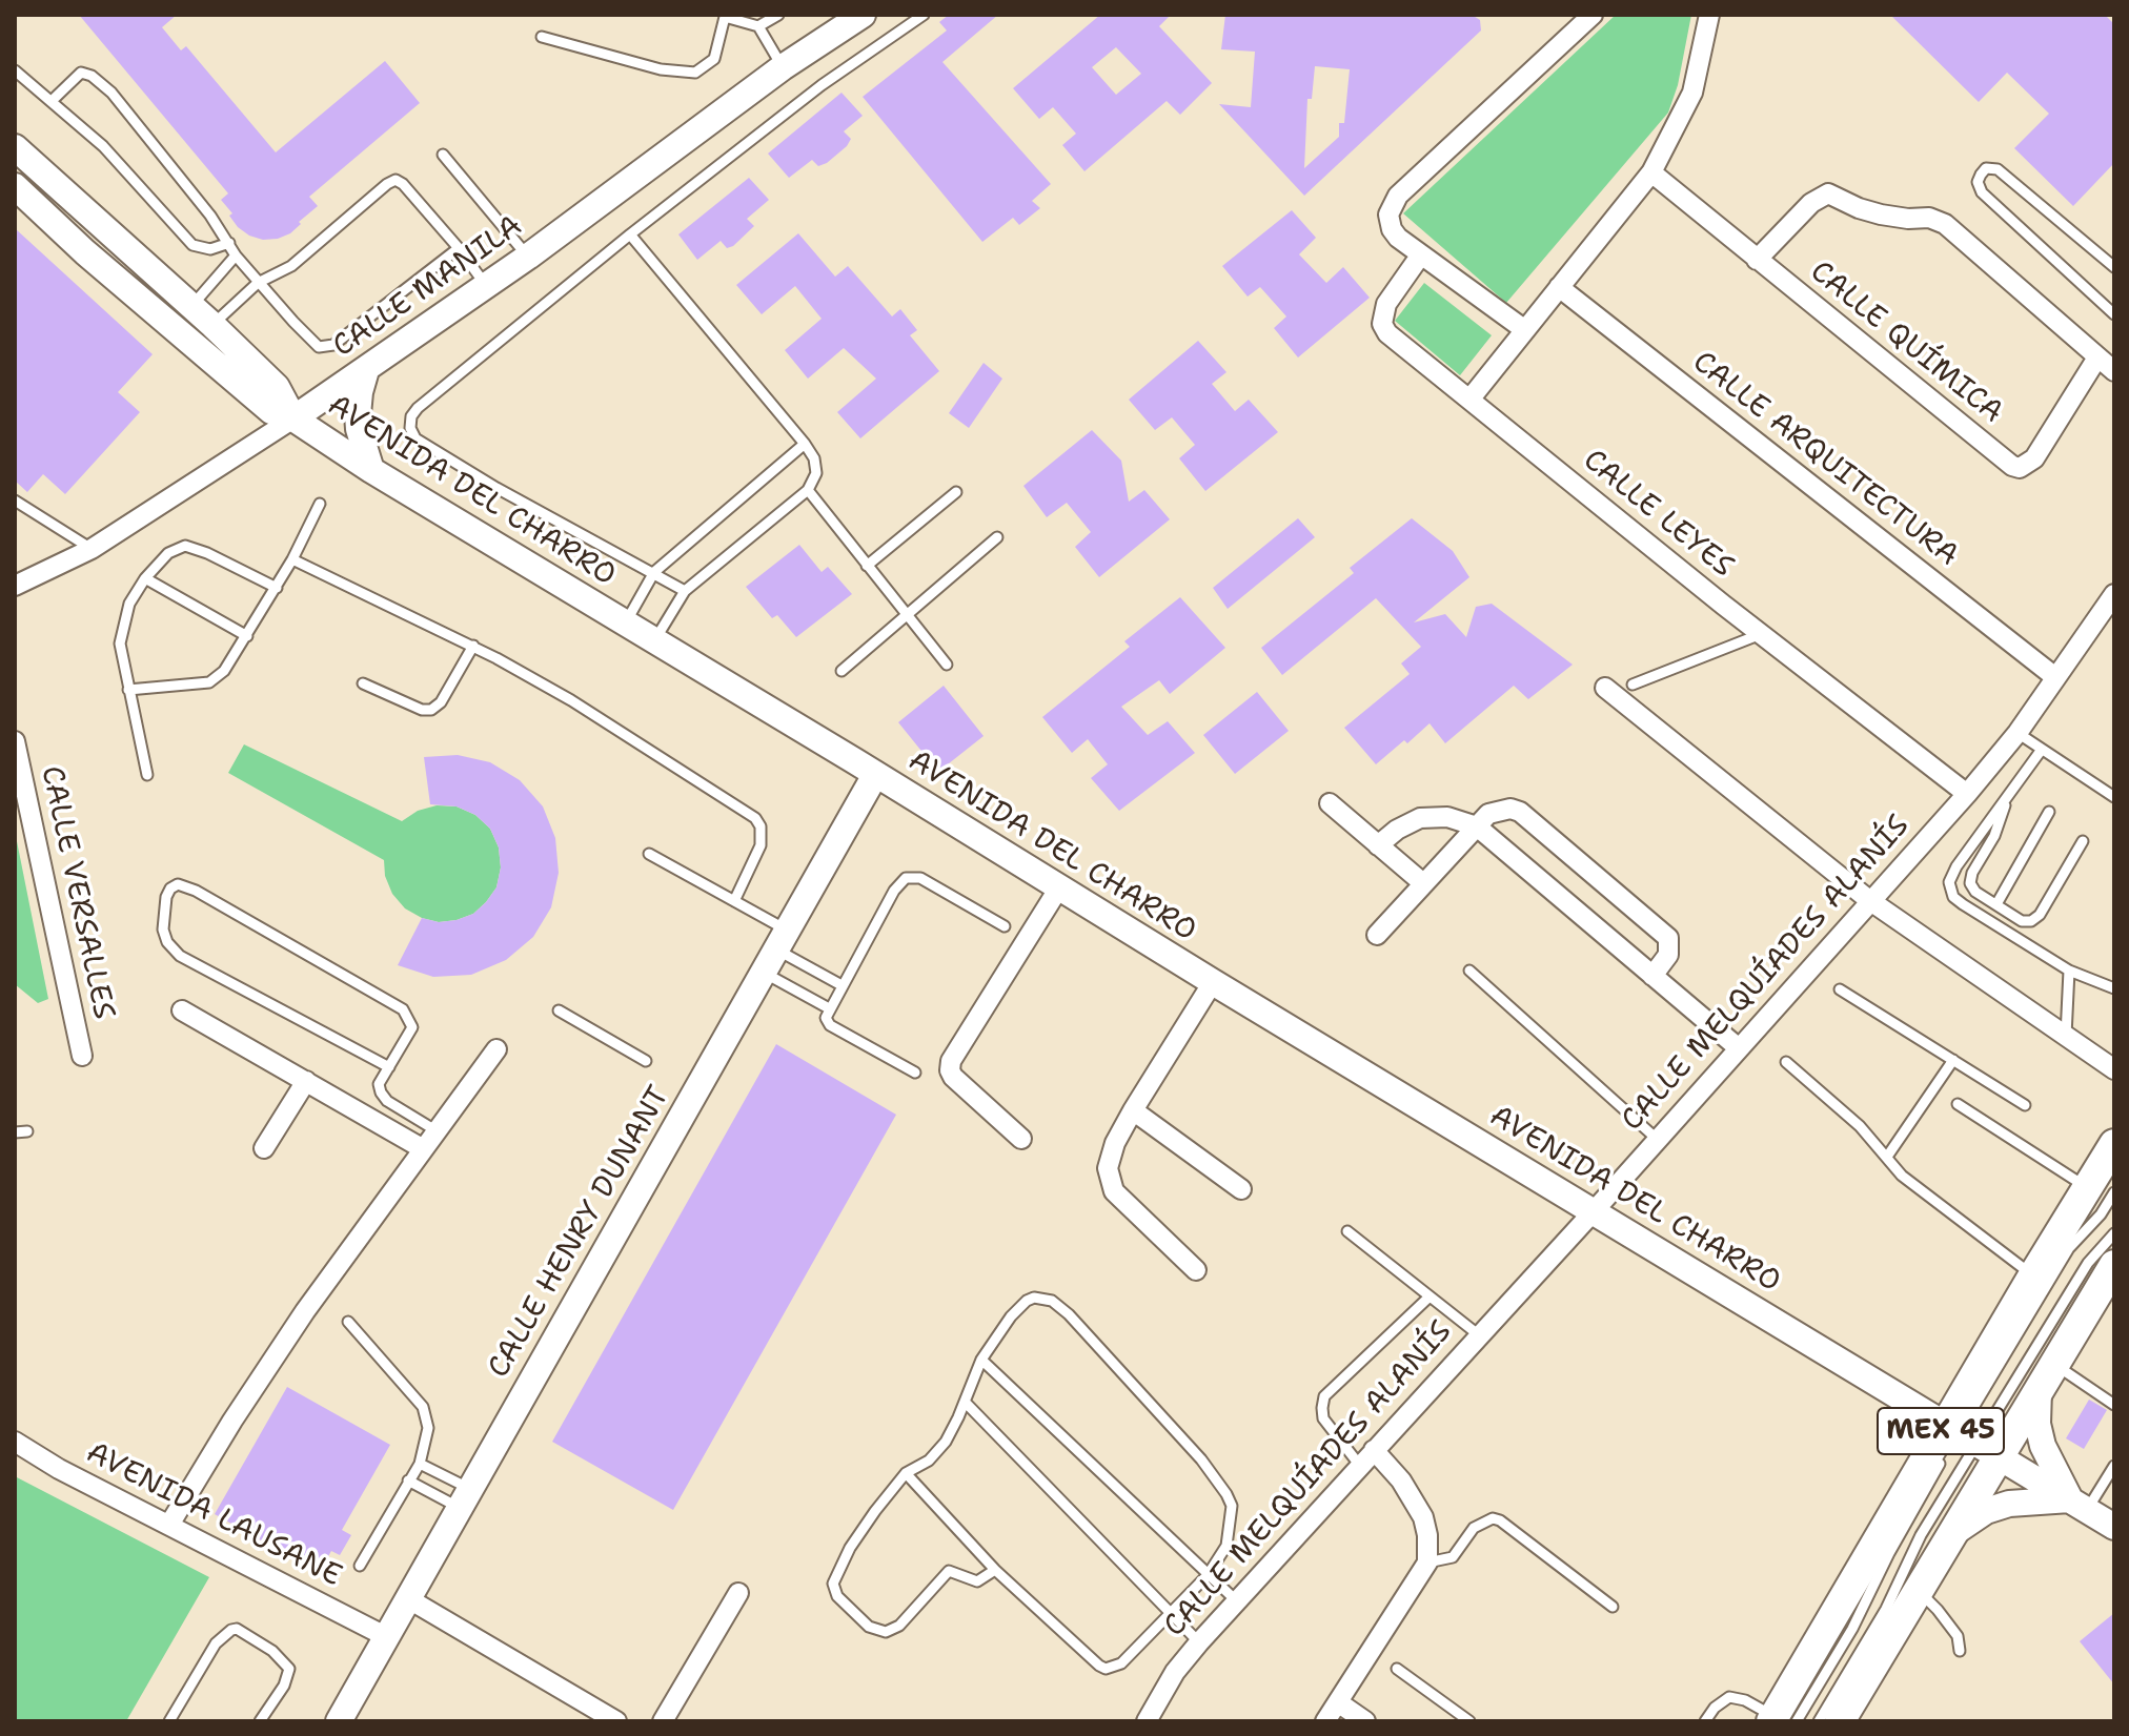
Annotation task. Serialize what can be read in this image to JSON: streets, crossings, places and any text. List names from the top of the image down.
{
  "streets": {
    "main road": ["MEX 45"],
    "street": [
      "CALLE MANILA",
      "CALLE QUÍMICA",
      "CALLE ARQUITECTURA",
      "AVENIDA DEL CHARRO",
      "CALLE LEYES",
      "CALLE VERSALLES",
      "CALLE MELQUÍADES ALANÍS",
      "CALLE HENRY DUNANT",
      "AVENIDA LAUSANE"
    ]
  },
  "crossings": [
    ["CALLE MANILA", "AVENIDA DEL CHARRO"],
    ["CALLE ARQUITECTURA", "CALLE MELQUÍADES ALANÍS"],
    ["AVENIDA DEL CHARRO", "CALLE MELQUÍADES ALANÍS"],
    ["AVENIDA DEL CHARRO", "CALLE HENRY DUNANT"],
    ["AVENIDA DEL CHARRO", "MEX 45"],
    ["CALLE LEYES", "CALLE MELQUÍADES ALANÍS"],
    ["CALLE HENRY DUNANT", "AVENIDA LAUSANE"]
  ]
}
